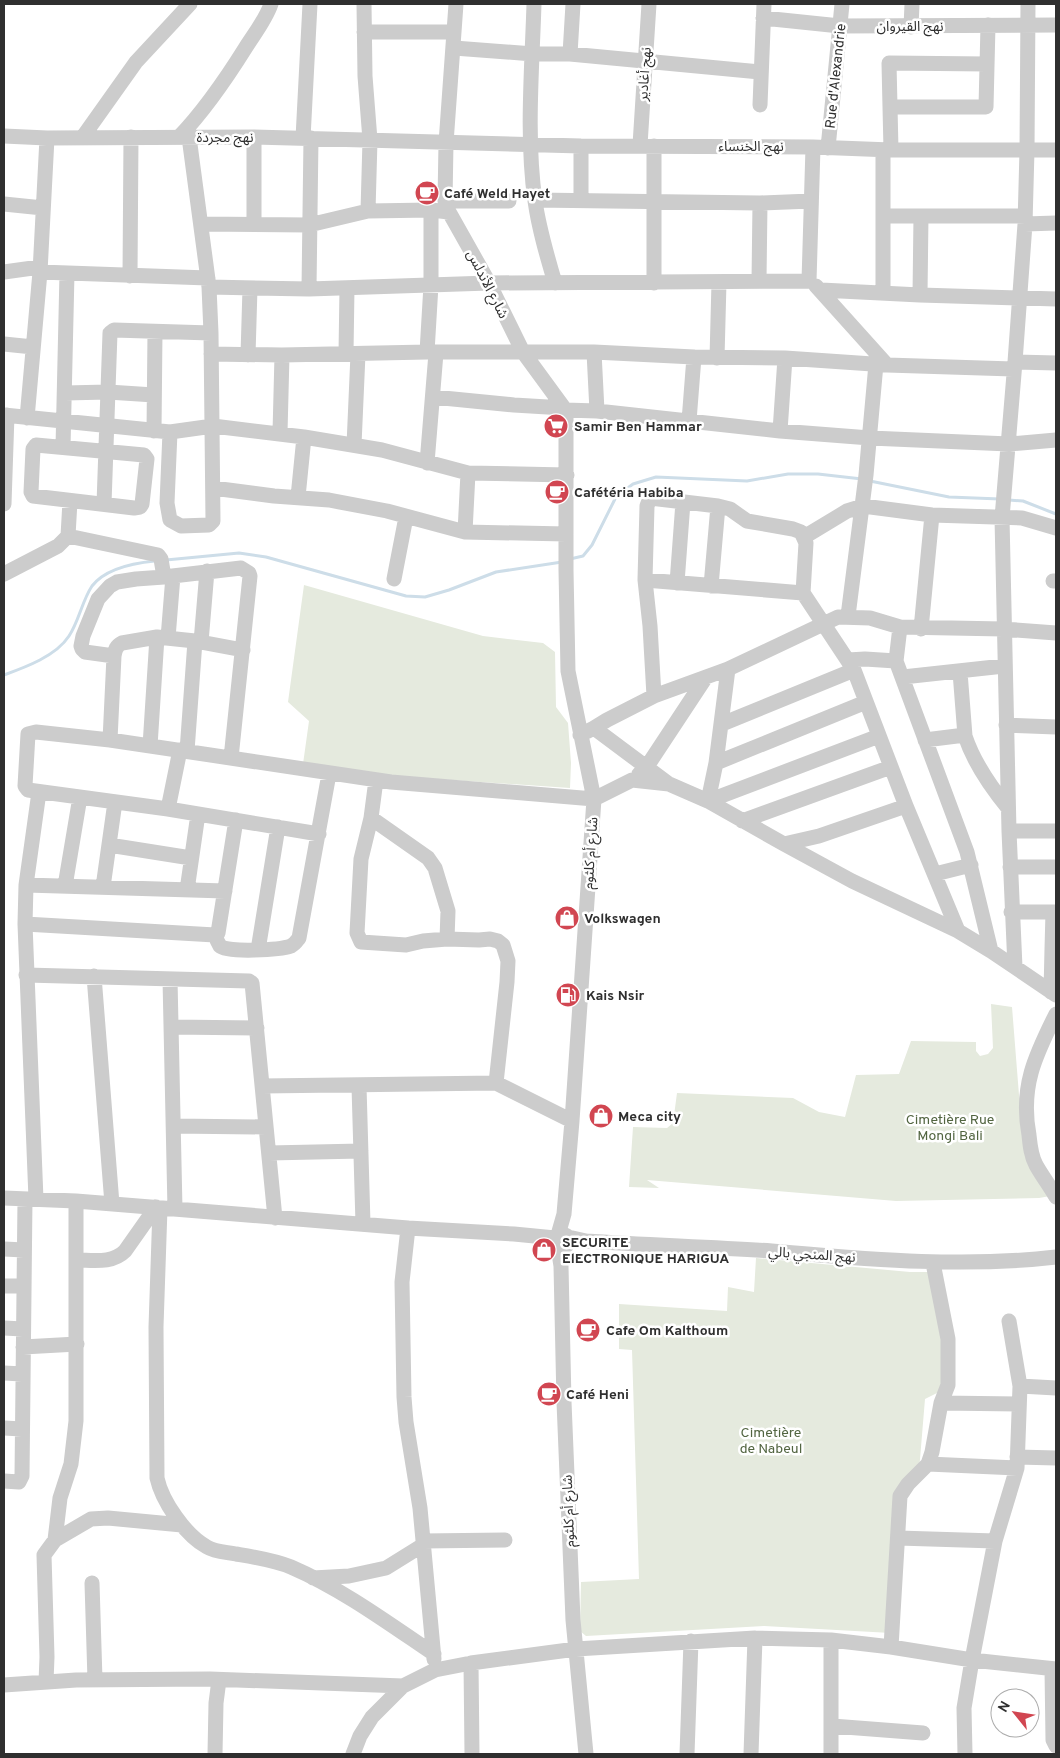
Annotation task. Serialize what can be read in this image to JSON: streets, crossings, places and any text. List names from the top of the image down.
{
  "streets": {
    "street": [
      "نهج القيروان",
      "نهج أغادير",
      "Rue d'Alexandrie",
      "نهج مجردة",
      "نهج الخنساء",
      "شارع الأندلس",
      "شارع أم كلثوم",
      "نهج المنجي بالي"
    ]
  },
  "crossings": [
    ["نهج القيروان", "Rue d'Alexandrie"],
    ["نهج أغادير", "نهج الخنساء"],
    ["Rue d'Alexandrie", "نهج الخنساء"],
    ["نهج مجردة", "نهج الخنساء"],
    ["شارع أم كلثوم", "نهج المنجي بالي"]
  ],
  "parks": ["Cimetière Rue Mongi Bali", "Cimetière de Nabeul"],
  "places": {
    "cafe": [
      "Café Weld Hayet",
      "Cafétéria Habiba",
      "Cafe Om Kalthoum",
      "Café Heni"
    ],
    "supermarket": ["Samir Ben Hammar"],
    "shop": ["Volkswagen", "Meca city", "SECURITE ElECTRONIQUE HARIGUA"],
    "fuel station": ["Kais Nsir"]
  },
  "north": "top left"
}
